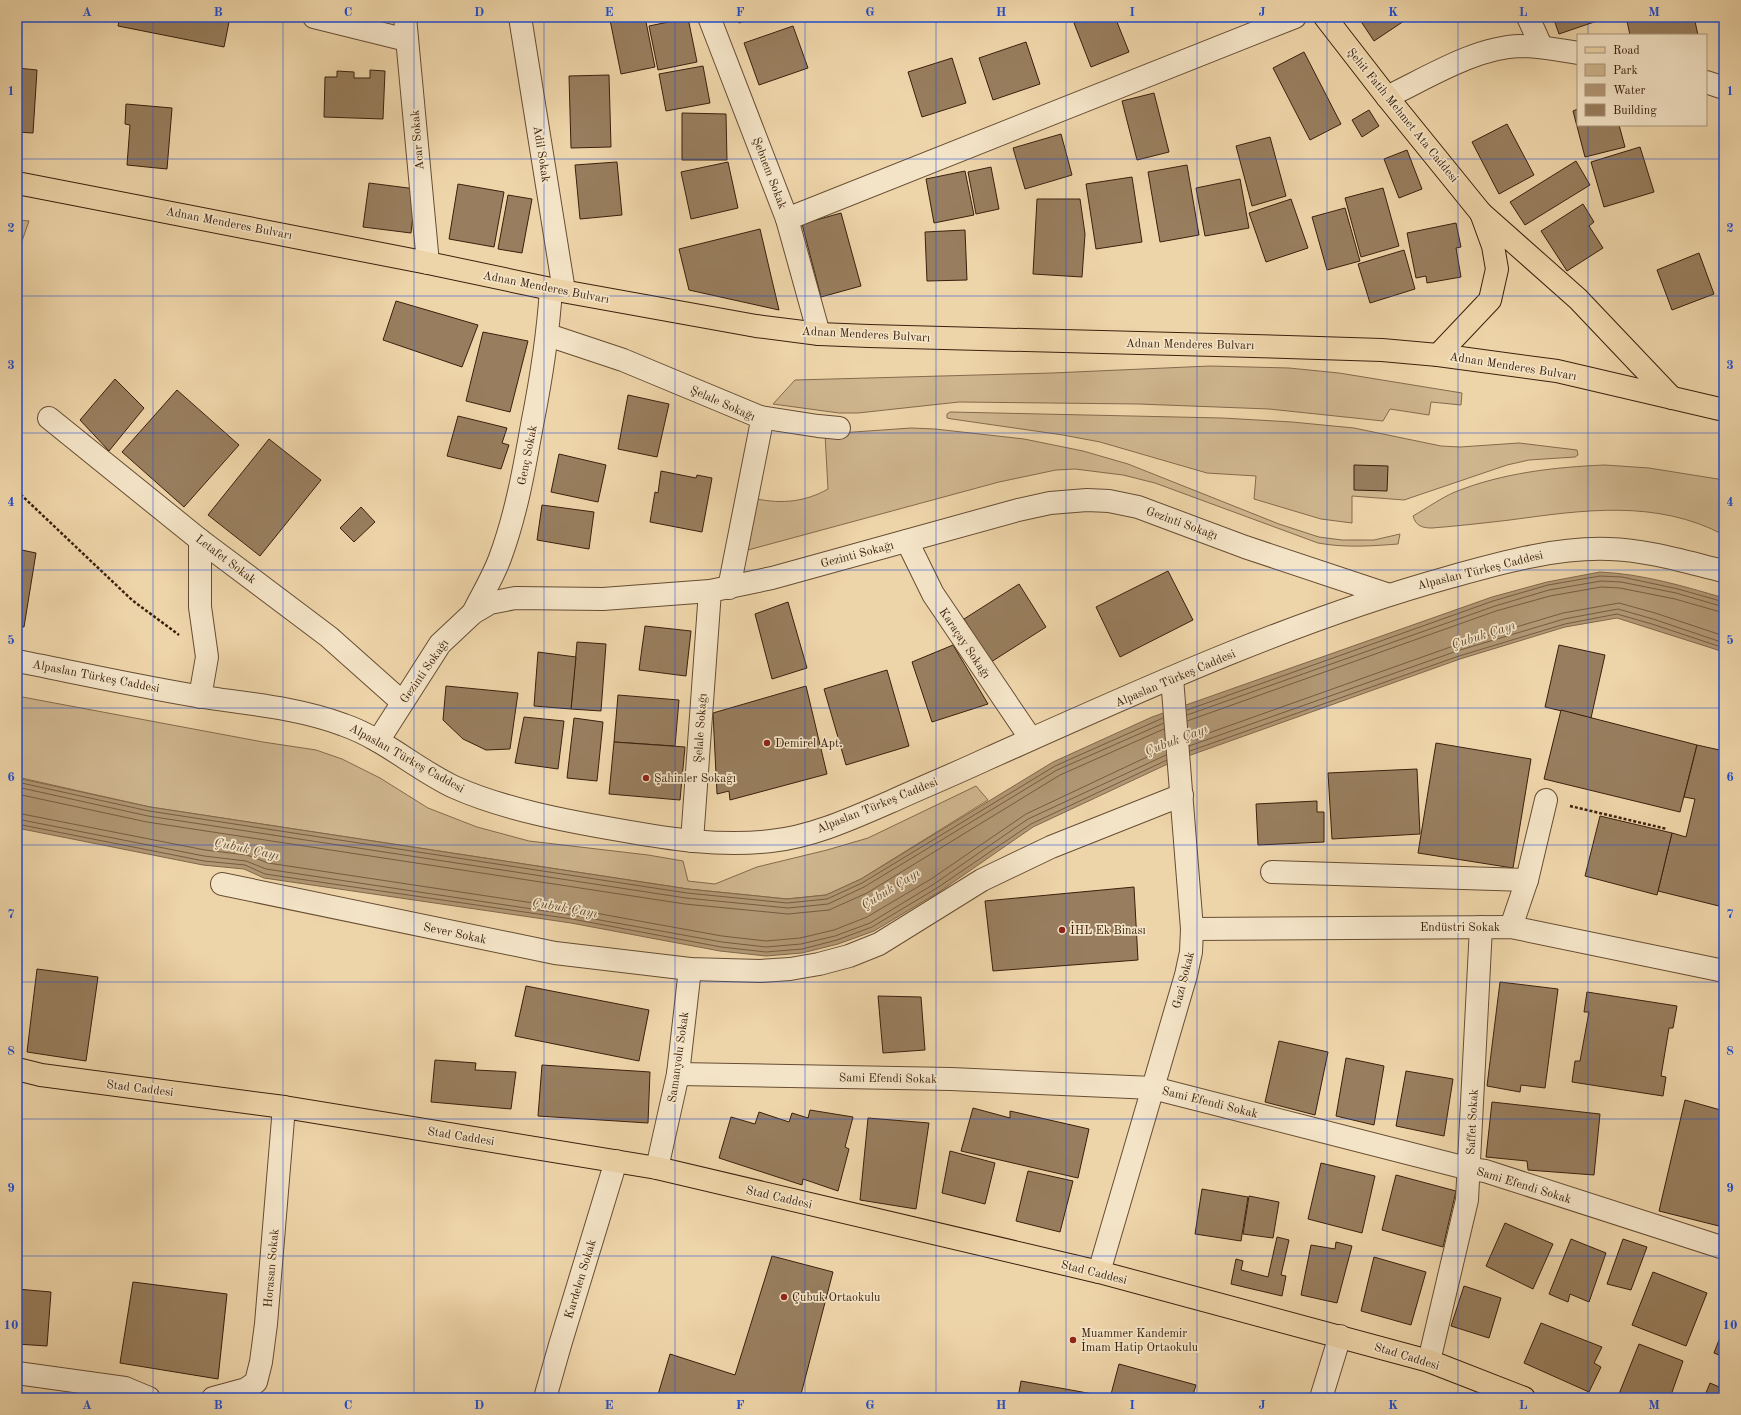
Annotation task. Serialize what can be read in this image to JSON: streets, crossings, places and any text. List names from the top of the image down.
{
  "streets": {
    "main road": ["Şehit Fatih Mehmet Ata Caddesi", "Adnan Menderes Bulvarı", "Stad Caddesi"],
    "street": [
      "Acar Sokak",
      "Adil Sokak",
      "Şebnem Sokak",
      "Şelale Sokağı",
      "Genç Sokak",
      "Gezinti Sokağı",
      "Letafet Sokak",
      "Alpaslan Türkeş Caddesi",
      "Karaçay Sokağı",
      "Endüstri Sokak",
      "Sever Sokak",
      "Gazi Sokak",
      "Samanyolu Sokak",
      "Sami Efendi Sokak",
      "Saffet Sokak",
      "Horasan Sokak",
      "Kardelen Sokak"
    ]
  },
  "crossings": [
    ["Şehit Fatih Mehmet Ata Caddesi", "Adnan Menderes Bulvarı"],
    ["Acar Sokak", "Adnan Menderes Bulvarı"],
    ["Adil Sokak", "Adnan Menderes Bulvarı"],
    ["Adil Sokak", "Genç Sokak"],
    ["Şebnem Sokak", "Adnan Menderes Bulvarı"],
    ["Adnan Menderes Bulvarı", "Genç Sokak"],
    ["Şelale Sokağı", "Genç Sokak"],
    ["Şelale Sokağı", "Gezinti Sokağı"],
    ["Şelale Sokağı", "Alpaslan Türkeş Caddesi"],
    ["Genç Sokak", "Gezinti Sokağı"],
    ["Gezinti Sokağı", "Letafet Sokak"],
    ["Gezinti Sokağı", "Alpaslan Türkeş Caddesi"],
    ["Gezinti Sokağı", "Karaçay Sokağı"],
    ["Alpaslan Türkeş Caddesi", "Karaçay Sokağı"],
    ["Alpaslan Türkeş Caddesi", "Gazi Sokak"],
    ["Endüstri Sokak", "Gazi Sokak"],
    ["Endüstri Sokak", "Saffet Sokak"],
    ["Sever Sokak", "Gazi Sokak"],
    ["Sever Sokak", "Samanyolu Sokak"],
    ["Gazi Sokak", "Sami Efendi Sokak"],
    ["Gazi Sokak", "Stad Caddesi"],
    ["Samanyolu Sokak", "Sami Efendi Sokak"],
    ["Samanyolu Sokak", "Stad Caddesi"],
    ["Sami Efendi Sokak", "Saffet Sokak"],
    ["Stad Caddesi", "Saffet Sokak"],
    ["Stad Caddesi", "Horasan Sokak"],
    ["Stad Caddesi", "Kardelen Sokak"]
  ],
  "water": ["Çubuk Çayı"],
  "places": [
    "Demirel Apt.",
    "Şahinler Sokağı",
    "İHL Ek Binası",
    "Çubuk Ortaokulu",
    "Muammer Kandemir İmam Hatip Ortaokulu"
  ],
  "legend": [
    "Road",
    "Park",
    "Water",
    "Building"
  ],
  "grid": {
    "columns": [
      "A",
      "B",
      "C",
      "D",
      "E",
      "F",
      "G",
      "H",
      "I",
      "J",
      "K",
      "L",
      "M"
    ],
    "rows": [
      "1",
      "2",
      "3",
      "4",
      "5",
      "6",
      "7",
      "8",
      "9",
      "10"
    ]
  }
}
